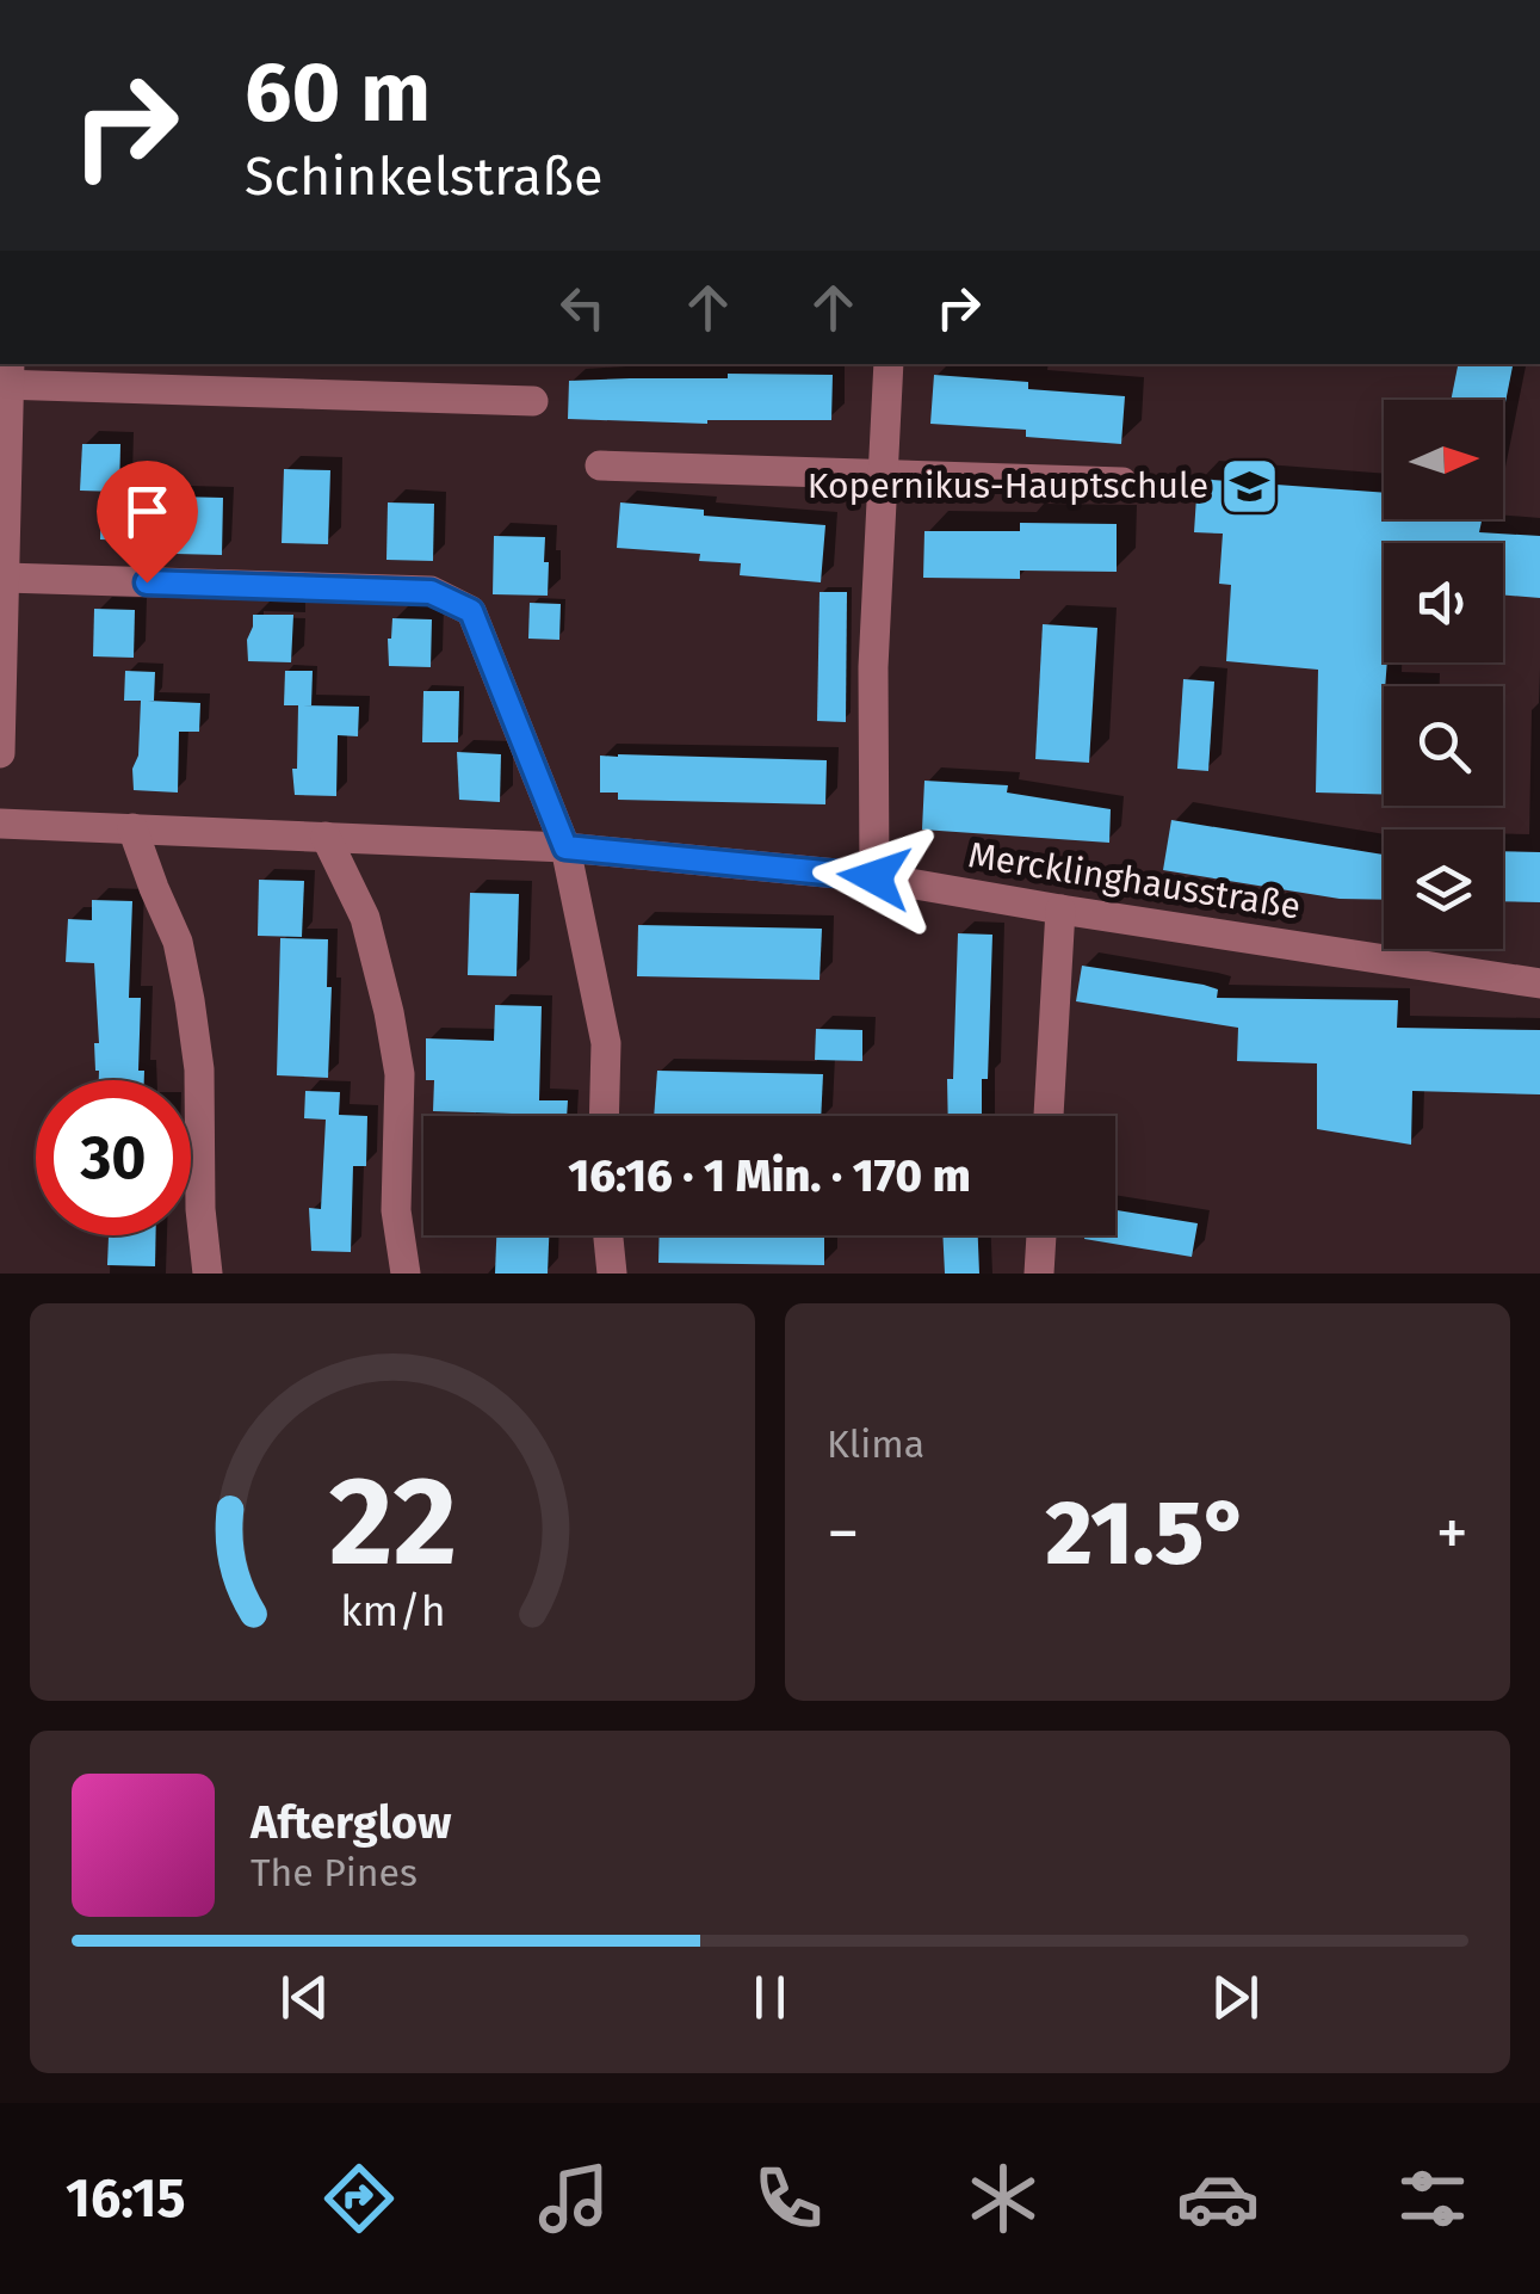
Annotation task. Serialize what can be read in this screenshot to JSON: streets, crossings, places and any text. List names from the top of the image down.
{
  "streets": {
    "street": ["Mercklinghausstraße"]
  },
  "places": {
    "school or university": ["Kopernikus-Hauptschule"]
  },
  "north": "right",
  "page": {
    "turn": ["60 m", "Schinkelstraße"],
    "limit": "30",
    "trip": "16:16 · 1 Min. · 170 m",
    "tile": "Klima",
    "heat": ["−", "21.5°", "+"],
    "song": ["Afterglow", "The Pines"],
    "tabs": "16:15",
    "gauge": ["22", "km/h"]
  }
}
